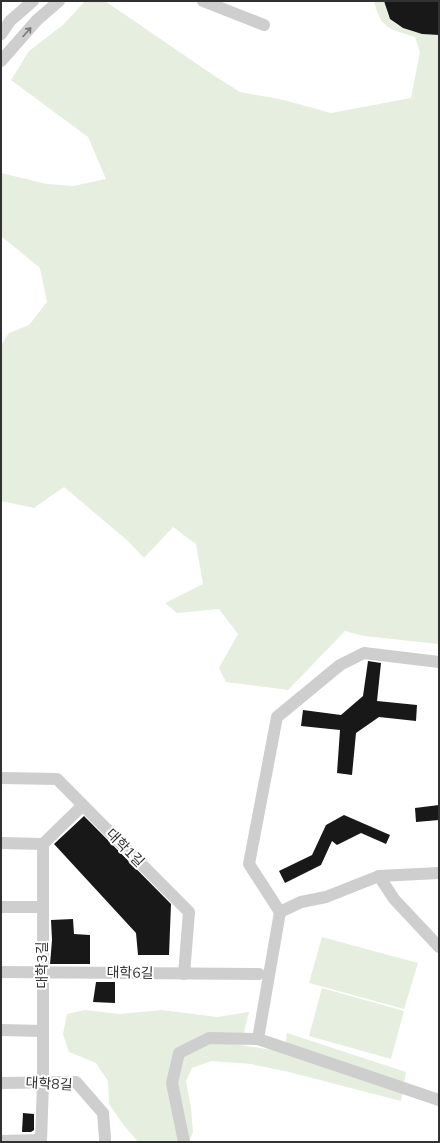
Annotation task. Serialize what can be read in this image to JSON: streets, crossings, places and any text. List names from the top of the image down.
{
  "streets": {
    "street": [
      "대학1길",
      "대학3길",
      "대학6길",
      "대학8길"
    ]
  },
  "crossings": [
    ["대학1길", "대학6길"],
    ["대학3길", "대학6길"],
    ["대학3길", "대학8길"]
  ]
}
